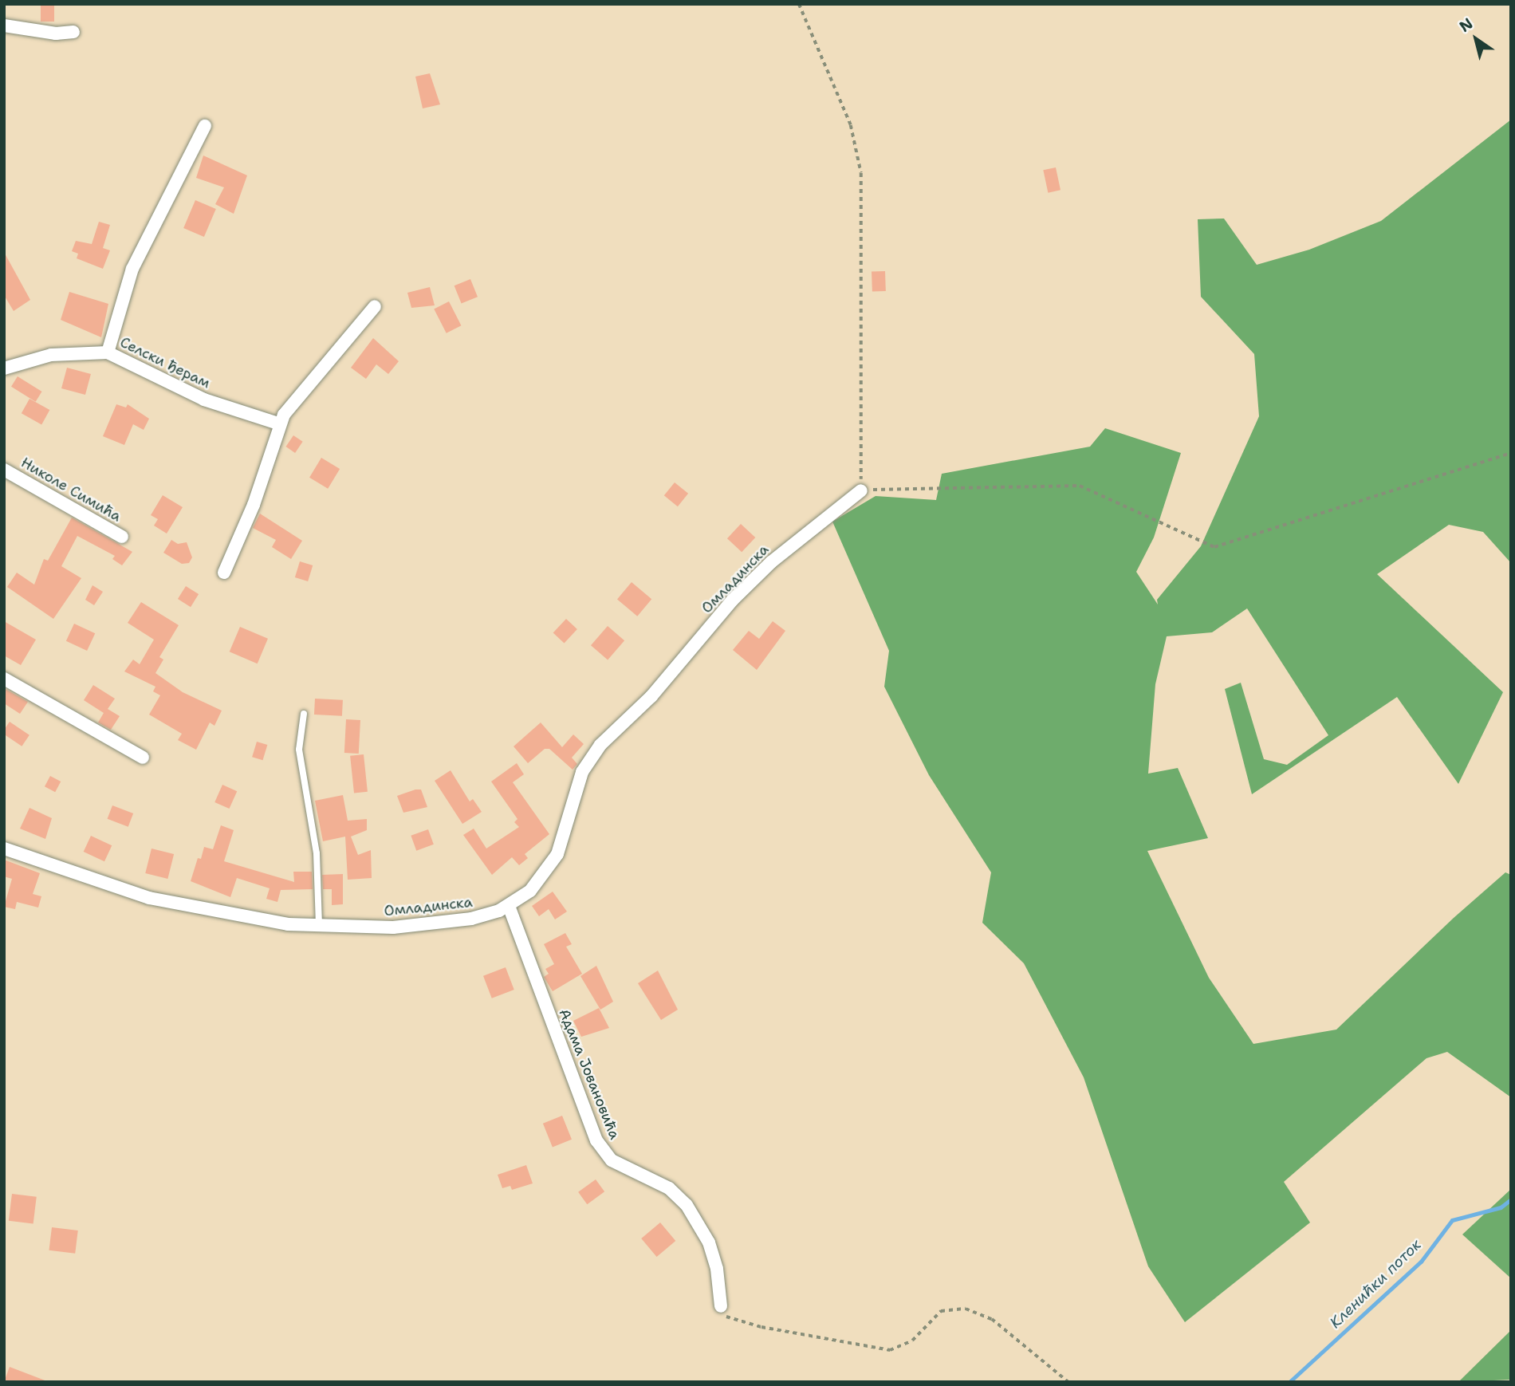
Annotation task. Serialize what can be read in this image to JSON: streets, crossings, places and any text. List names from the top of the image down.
{
  "streets": {
    "street": [
      "Селски ђерам",
      "Николе Симића",
      "Омладинска",
      "Адама Јовановића"
    ]
  },
  "crossings": [
    ["Омладинска", "Адама Јовановића"]
  ],
  "water": ["Кленићки поток"],
  "north": "top left"
}
